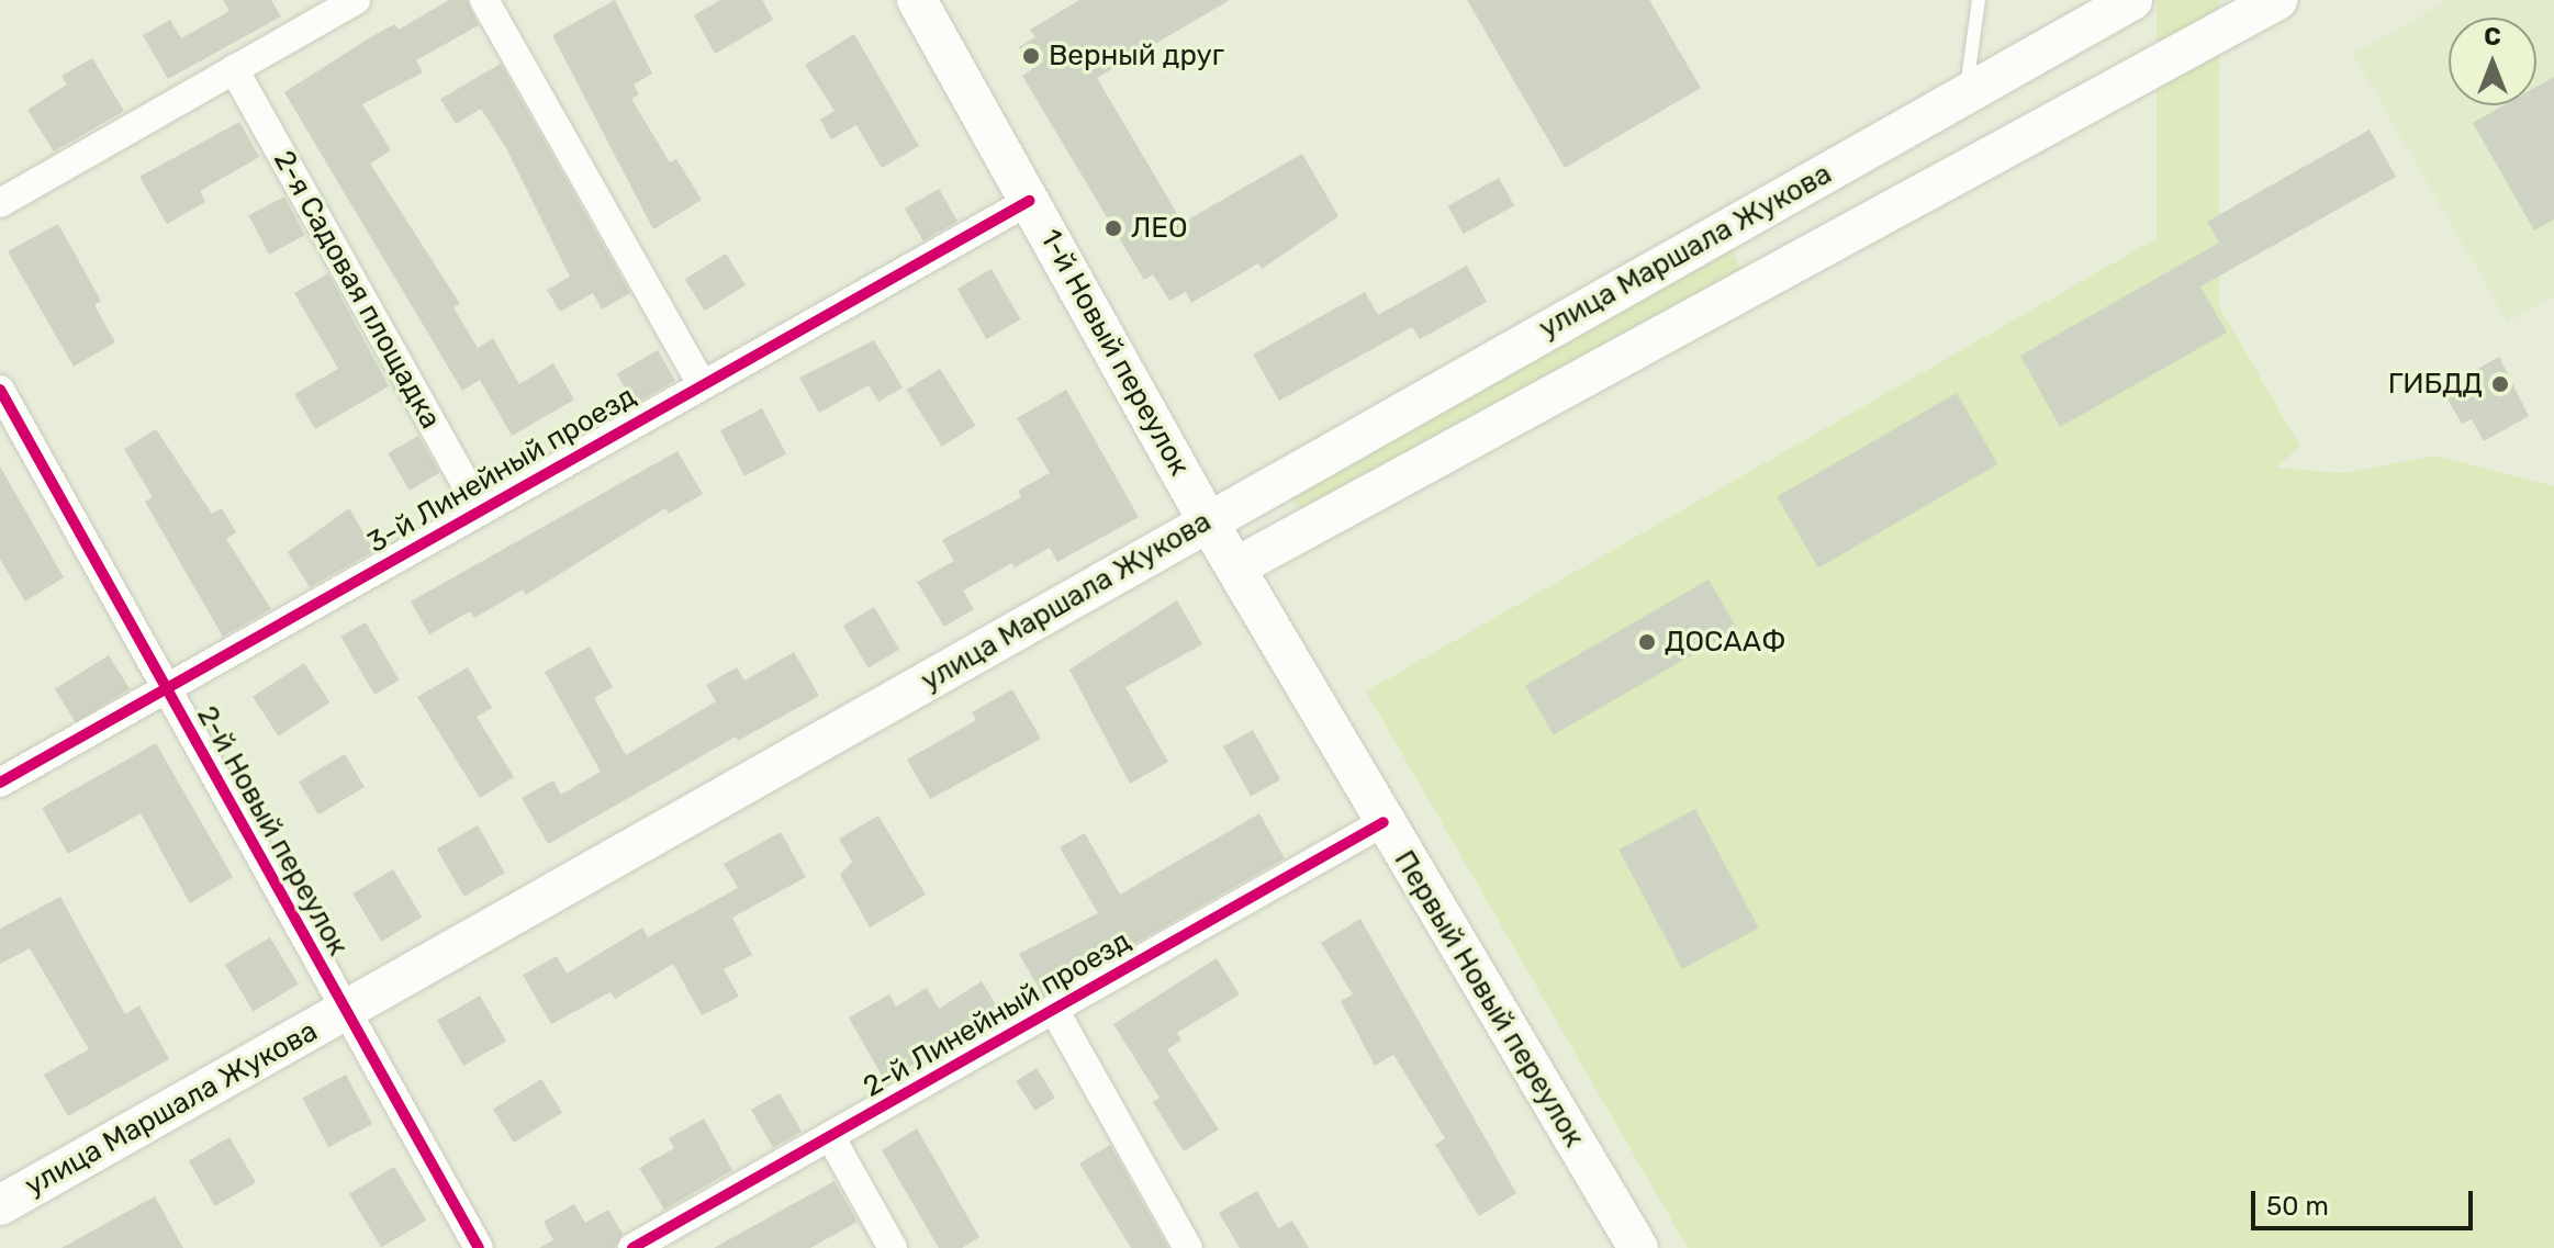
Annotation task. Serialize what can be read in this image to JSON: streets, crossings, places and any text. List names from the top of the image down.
{
  "streets": {
    "main road": ["улица Маршала Жукова", "1-й Новый переулок", "Первый Новый переулок"],
    "street": [
      "2-я Cадовая площадка",
      "3-й Линейный проезд",
      "2-й Новый переулок",
      "2-й Линейный проезд"
    ]
  },
  "crossings": [
    ["улица Маршала Жукова", "1-й Новый переулок"],
    ["улица Маршала Жукова", "2-й Новый переулок"],
    ["улица Маршала Жукова", "Первый Новый переулок"],
    ["2-я Cадовая площадка", "3-й Линейный проезд"],
    ["1-й Новый переулок", "3-й Линейный проезд"],
    ["1-й Новый переулок", "Первый Новый переулок"],
    ["3-й Линейный проезд", "2-й Новый переулок"],
    ["Первый Новый переулок", "2-й Линейный проезд"]
  ],
  "places": [
    "Верный друг",
    "ЛЕО",
    "ГИБДД",
    "ДОСААФ"
  ],
  "scale_bar": "50 m",
  "north": "top"
}
